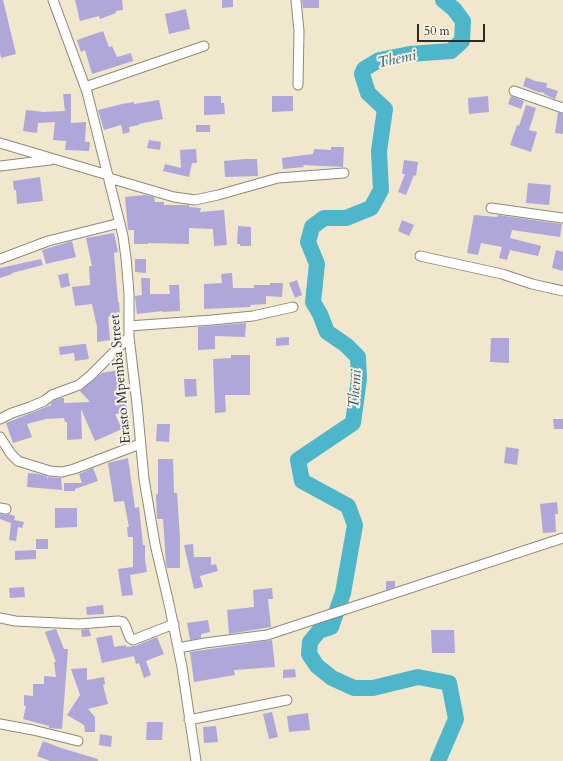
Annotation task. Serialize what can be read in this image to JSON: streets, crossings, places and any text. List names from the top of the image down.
{
  "streets": {
    "street": ["Erasto Mpemba Street"]
  },
  "water": ["Themi"],
  "scale_bar": "50 m"
}
